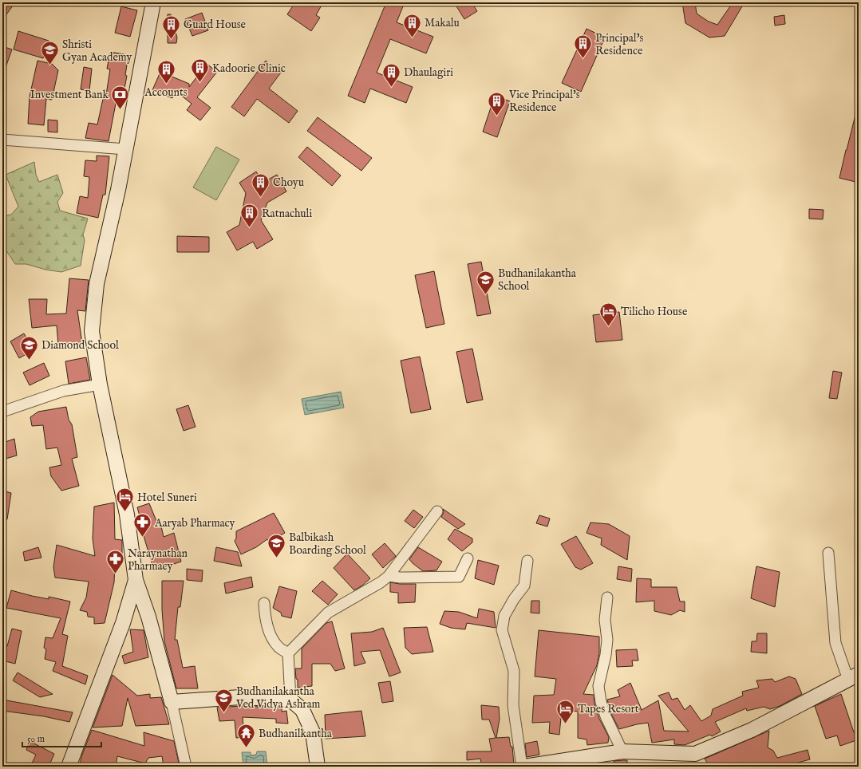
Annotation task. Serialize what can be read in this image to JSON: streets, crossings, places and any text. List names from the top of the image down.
{
  "places": {
    "building": [
      "Makalu",
      "Guard House",
      "Principal's Residence",
      "Kadoorie Clinic",
      "Accounts",
      "Dhaulagiri",
      "Vice Principal's Residence",
      "Choyu",
      "Ratnachuli"
    ],
    "school or university": [
      "Shristi Gyan Academy",
      "Budhanilakantha School",
      "Diamond School",
      "Balbikash Boarding School",
      "Budhanilakantha Ved Vidya Ashram"
    ],
    "bank": ["Investment Bank"],
    "hotel": ["Tilicho House", "Hotel Suneri", "Tapes Resort"],
    "pharmacy": ["Aaryab Pharmacy", "Naraynathan Pharmacy"],
    "temple": ["Budhanilkantha"]
  },
  "scale_bar": "50 m"
}
